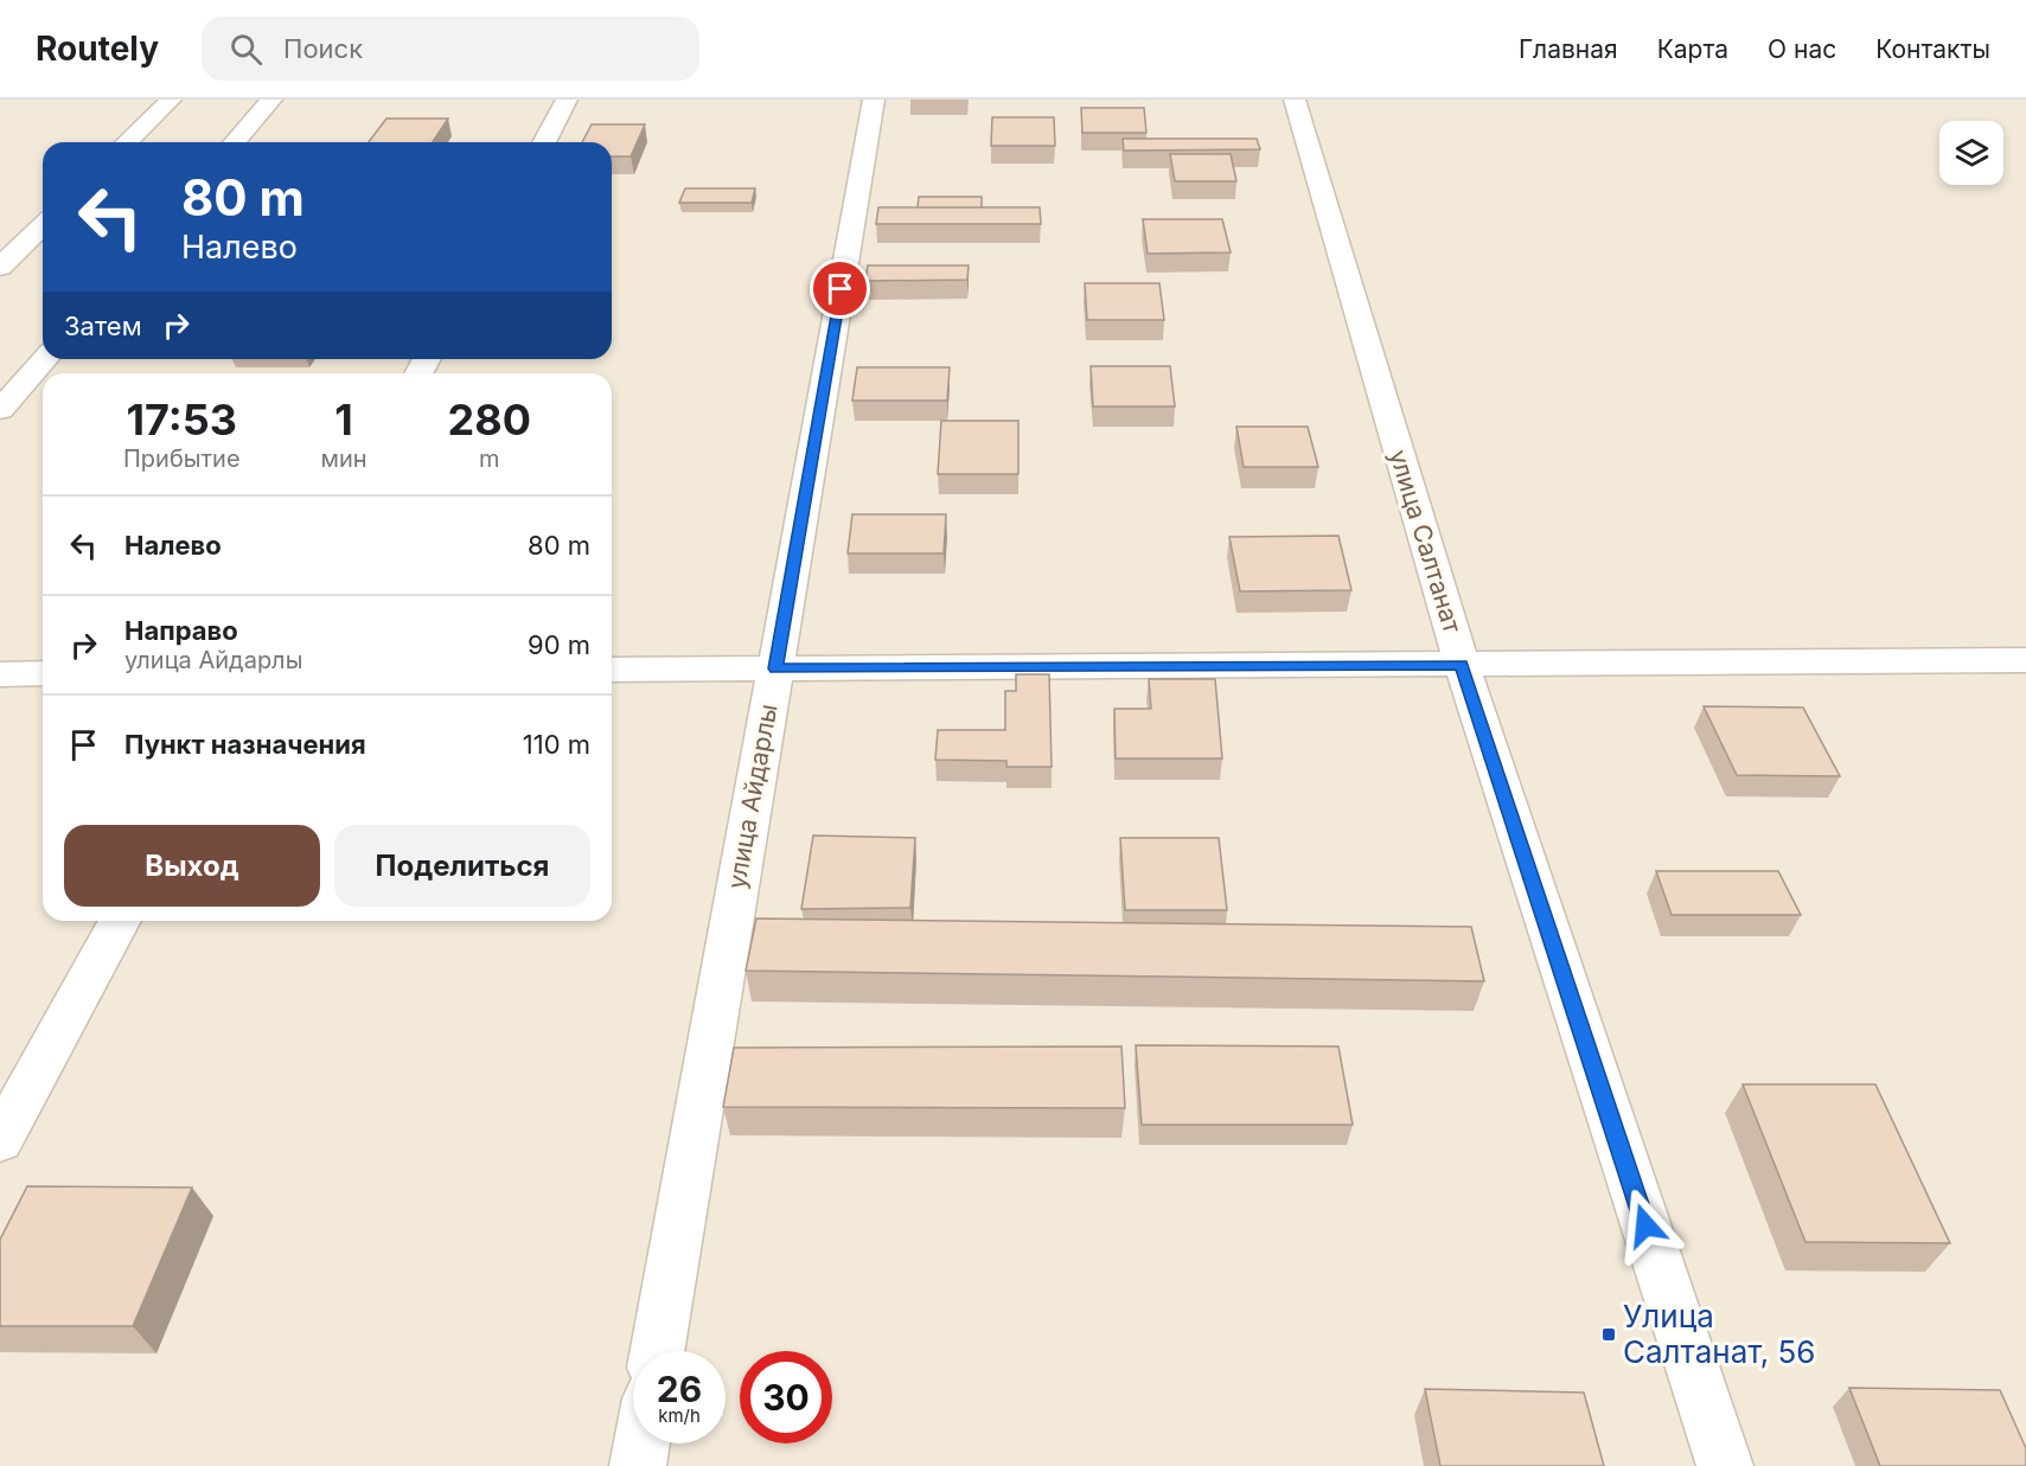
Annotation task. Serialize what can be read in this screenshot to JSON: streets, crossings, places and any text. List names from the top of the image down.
{
  "streets": {
    "street": ["улица Салтанат", "улица Айдарлы"]
  },
  "places": {
    "transit": ["Улица Салтанат, 56"]
  },
  "page": {
    "header": "Routely",
    "search": "Поиск",
    "nav": [
      "Главная",
      "Карта",
      "О нас",
      "Контакты"
    ],
    "turn": ["80 m", "Налево"],
    "then": "Затем",
    "eta": [
      "17:53",
      "Прибытие",
      "1",
      "мин",
      "280",
      "m"
    ],
    "list": [
      {
        "name": "Налево",
        "value": "80 m"
      },
      {
        "name": "Направо",
        "note": "улица Айдарлы",
        "value": "90 m"
      },
      {
        "name": "Пункт назначения",
        "value": "110 m"
      }
    ],
    "buttons": ["Выход", "Поделиться"],
    "speed": "26 km/h",
    "limit": "30"
  }
}
